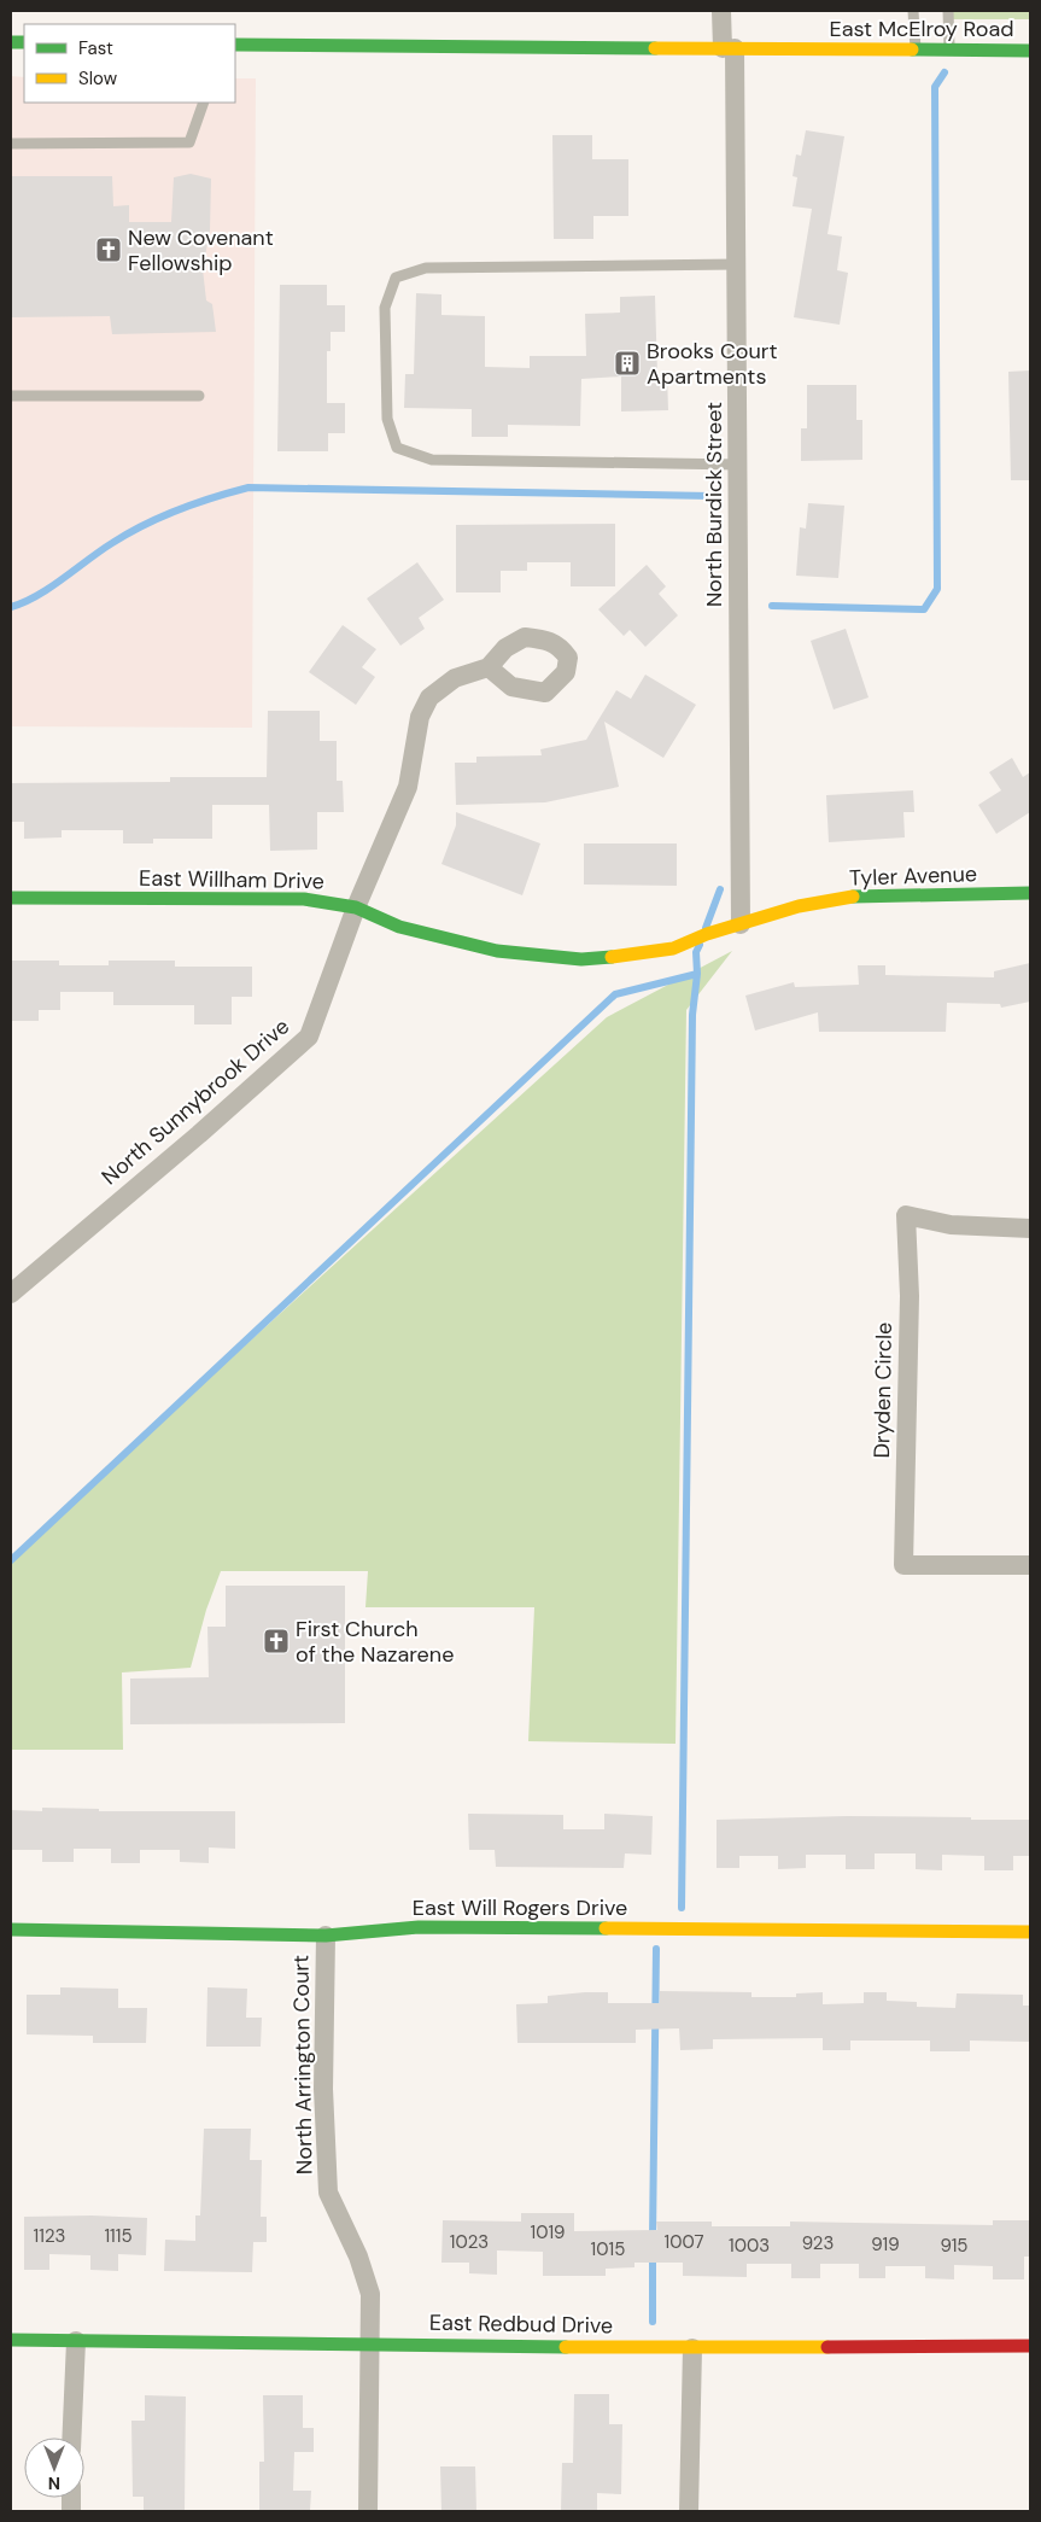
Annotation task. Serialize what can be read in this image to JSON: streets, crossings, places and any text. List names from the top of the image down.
{
  "streets": {
    "street": [
      "East McElroy Road",
      "North Burdick Street",
      "Tyler Avenue",
      "East Willham Drive",
      "North Sunnybrook Drive",
      "Dryden Circle",
      "East Will Rogers Drive",
      "North Arrington Court",
      "East Redbud Drive"
    ]
  },
  "crossings": [
    ["East McElroy Road", "North Burdick Street"],
    ["North Burdick Street", "East Willham Drive"],
    ["Tyler Avenue", "East Willham Drive"],
    ["East Willham Drive", "North Sunnybrook Drive"],
    ["East Will Rogers Drive", "North Arrington Court"],
    ["North Arrington Court", "East Redbud Drive"]
  ],
  "places": {
    "church": ["New Covenant Fellowship", "First Church of the Nazarene"],
    "building": ["Brooks Court Apartments"]
  },
  "house_numbers": [
    "1019",
    "1123",
    "1115",
    "1023",
    "1007",
    "923",
    "919",
    "1003",
    "915",
    "1015"
  ],
  "legend": ["Fast", "Slow"],
  "north": "bottom"
}
